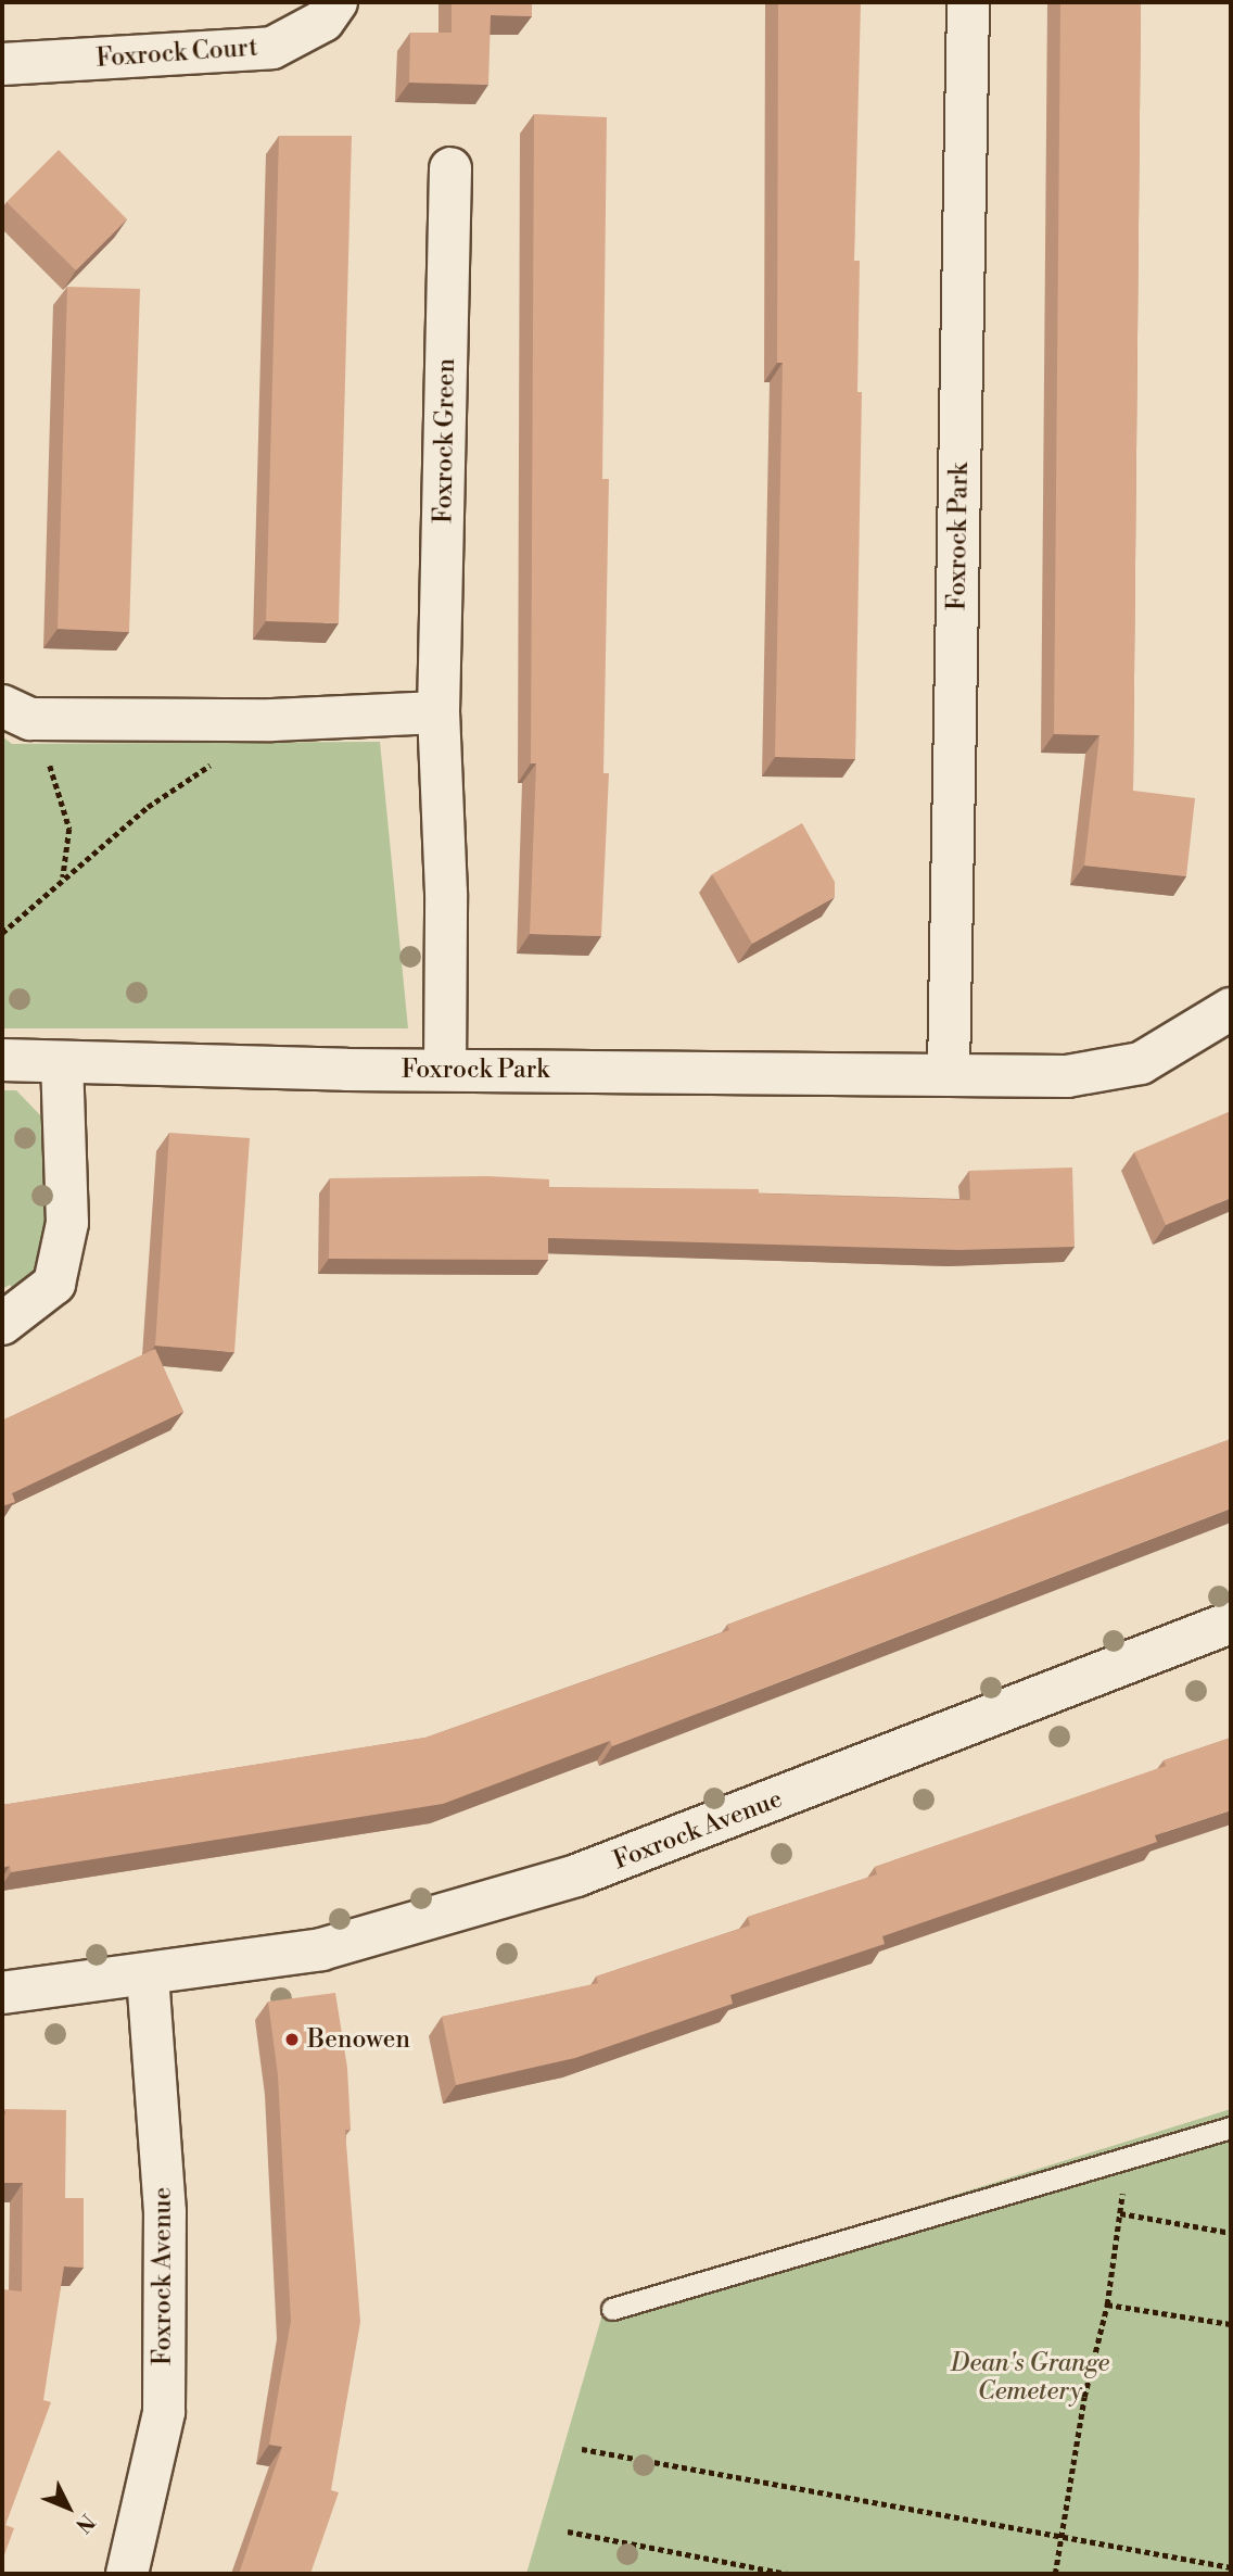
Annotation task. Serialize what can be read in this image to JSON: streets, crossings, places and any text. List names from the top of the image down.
{
  "streets": {
    "street": [
      "Foxrock Court",
      "Foxrock Green",
      "Foxrock Park",
      "Foxrock Avenue"
    ]
  },
  "crossings": [
    ["Foxrock Green", "Foxrock Park"]
  ],
  "parks": ["Dean's Grange Cemetery"],
  "places": ["Benowen"],
  "north": "bottom right"
}
